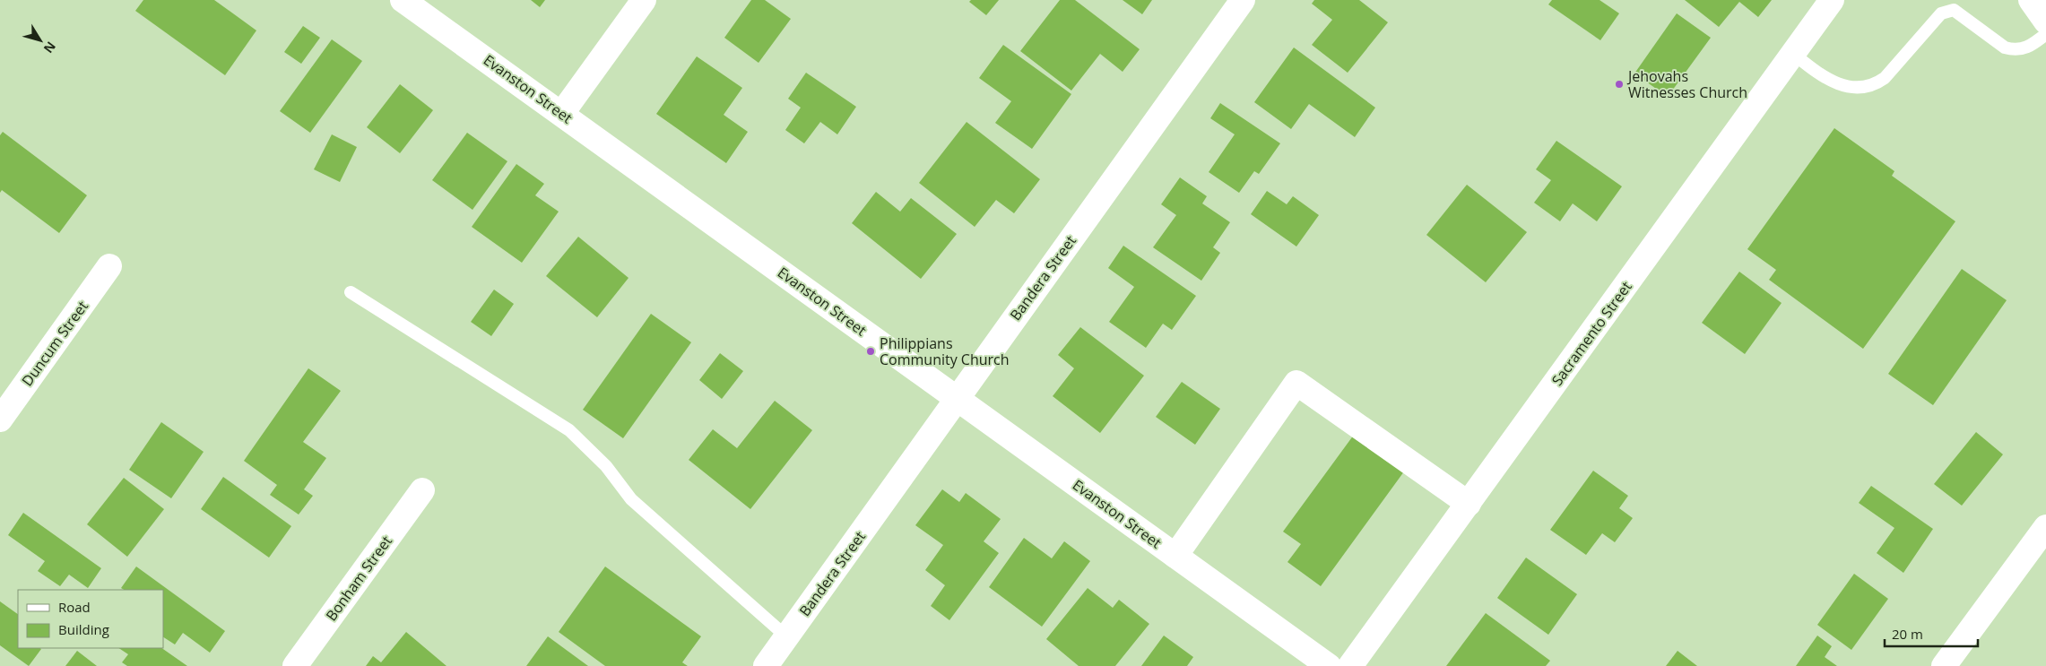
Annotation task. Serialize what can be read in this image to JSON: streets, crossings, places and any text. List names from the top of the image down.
{
  "streets": {
    "street": [
      "Evanston Street",
      "Bandera Street",
      "Sacramento Street",
      "Duncum Street",
      "Bonham Street"
    ]
  },
  "crossings": [
    ["Evanston Street", "Bandera Street"]
  ],
  "places": ["Jehovahs Witnesses Church", "Philippians Community Church"],
  "legend": ["Road", "Building"],
  "scale_bar": "20 m",
  "north": "bottom right"
}
